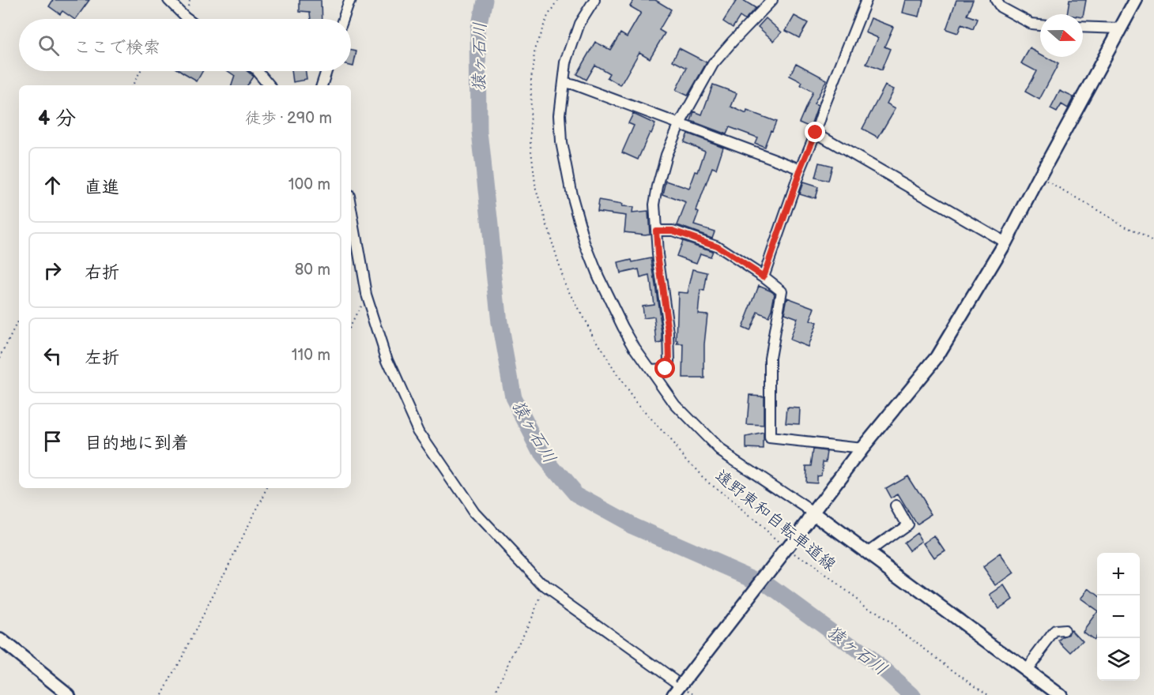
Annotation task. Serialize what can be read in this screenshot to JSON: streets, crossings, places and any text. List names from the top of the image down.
{
  "streets": {
    "path": ["遠野東和自転車道線"]
  },
  "water": ["猿ヶ石川"],
  "north": "right",
  "page": {
    "search": "ここで検索",
    "heading": ["4 分", "徒歩 · 290 m"],
    "list": [
      ["直進", "100 m"],
      ["右折", "80 m"],
      ["左折", "110 m"],
      "目的地に到着"
    ],
    "map_buttons": ["+", "−"]
  }
}
